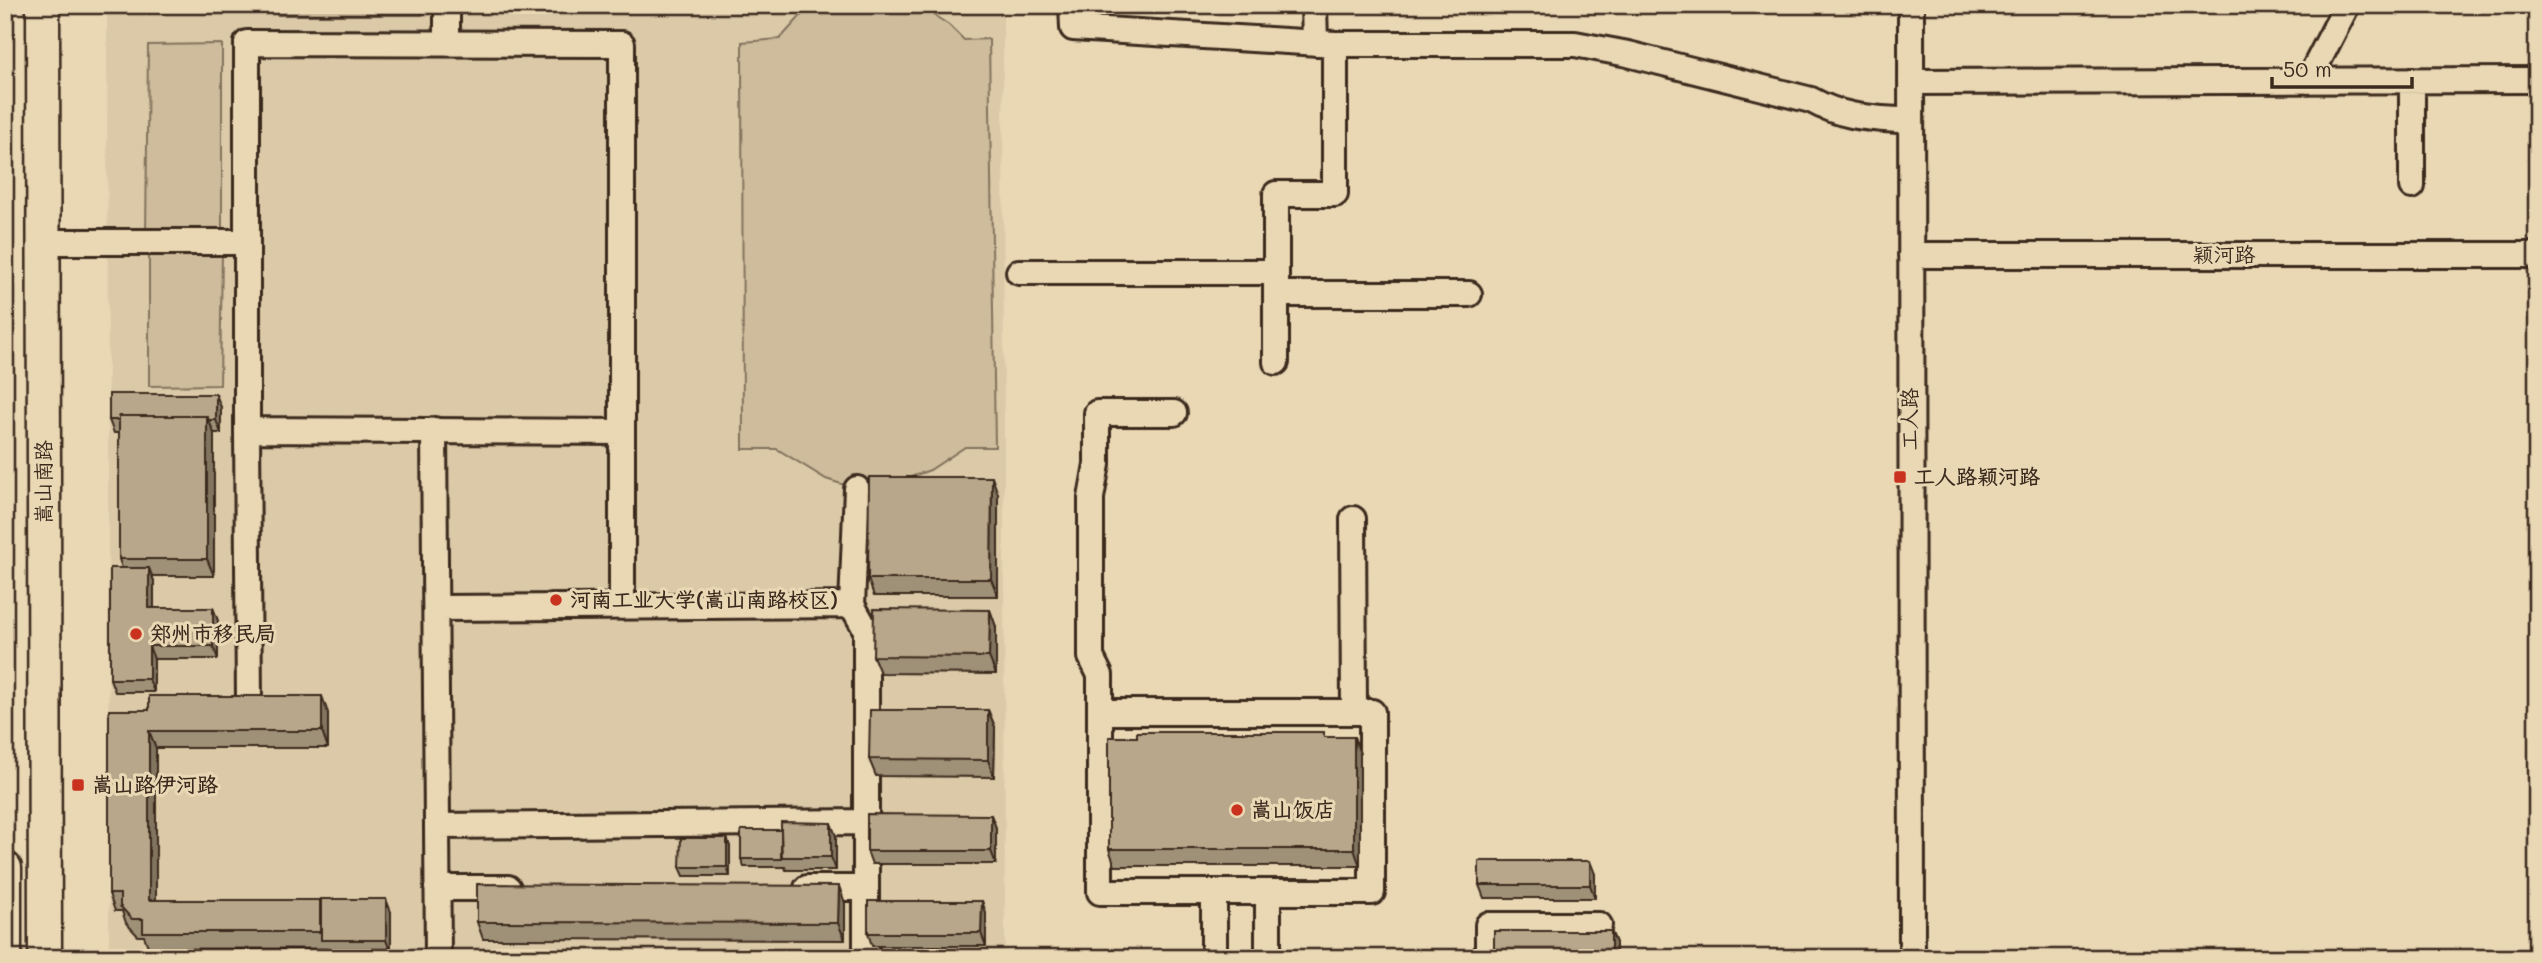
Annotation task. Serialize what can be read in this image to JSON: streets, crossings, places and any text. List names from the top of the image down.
{
  "streets": {
    "main road": ["嵩山南路"],
    "street": ["颖河路", "工人路"]
  },
  "crossings": [
    ["颖河路", "工人路"]
  ],
  "places": {
    "transit": ["工人路颖河路", "嵩山路伊河路"],
    "other": ["河南工业大学(嵩山南路校区)", "郑州市移民局", "嵩山饭店"]
  },
  "scale_bar": "50 m"
}
